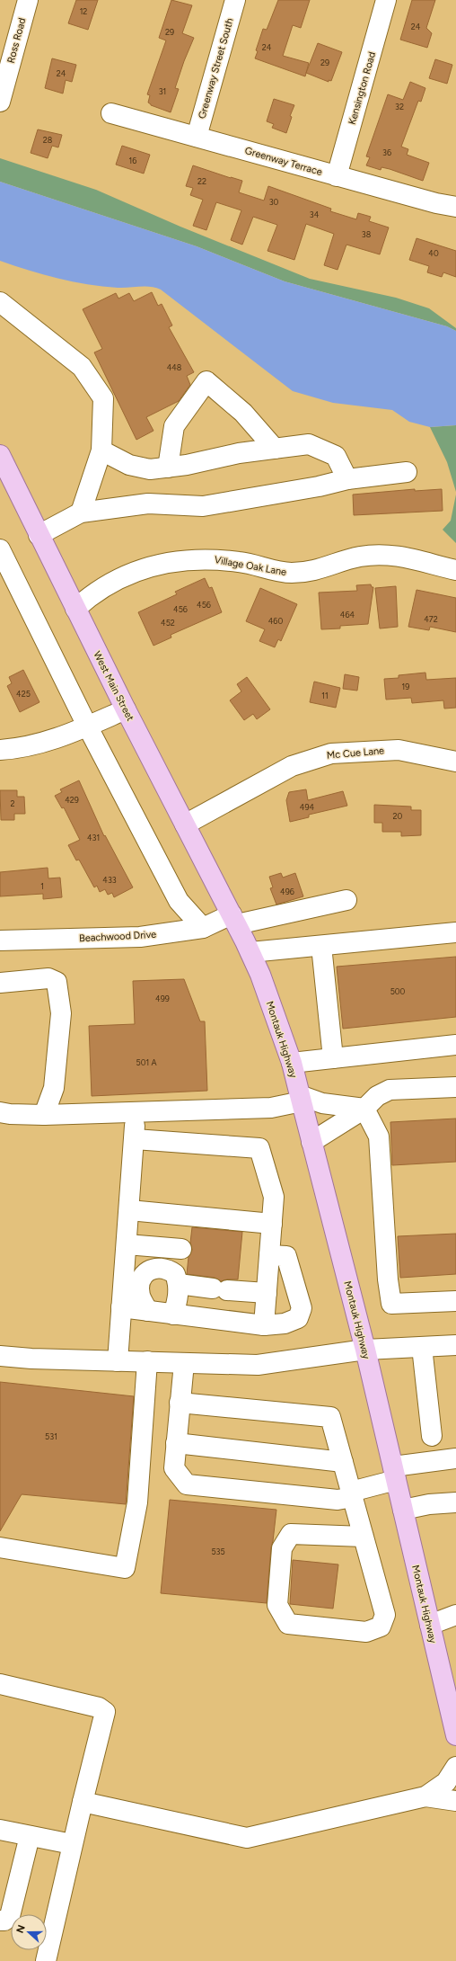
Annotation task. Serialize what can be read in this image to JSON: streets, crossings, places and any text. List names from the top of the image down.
{
  "streets": {
    "main road": ["West Main Street", "Montauk Highway"],
    "street": [
      "Ross Road",
      "Greenway Street South",
      "Kensington Road",
      "Greenway Terrace",
      "Village Oak Lane",
      "Mc Cue Lane",
      "Beachwood Drive"
    ]
  },
  "crossings": [
    ["Greenway Street South", "Greenway Terrace"],
    ["Kensington Road", "Greenway Terrace"],
    ["Village Oak Lane", "West Main Street"],
    ["West Main Street", "Mc Cue Lane"],
    ["West Main Street", "Beachwood Drive"],
    ["West Main Street", "Montauk Highway"],
    ["Beachwood Drive", "Montauk Highway"]
  ],
  "house_numbers": [
    "12",
    "24",
    "29",
    "24",
    "29",
    "24",
    "31",
    "32",
    "28",
    "36",
    "16",
    "22",
    "30",
    "34",
    "38",
    "40",
    "448",
    "456",
    "456",
    "464",
    "472",
    "460",
    "452",
    "19",
    "425",
    "11",
    "429",
    "2",
    "494",
    "20",
    "431",
    "433",
    "1",
    "496",
    "500",
    "499",
    "501 A",
    "531",
    "535"
  ],
  "north": "left"
}
